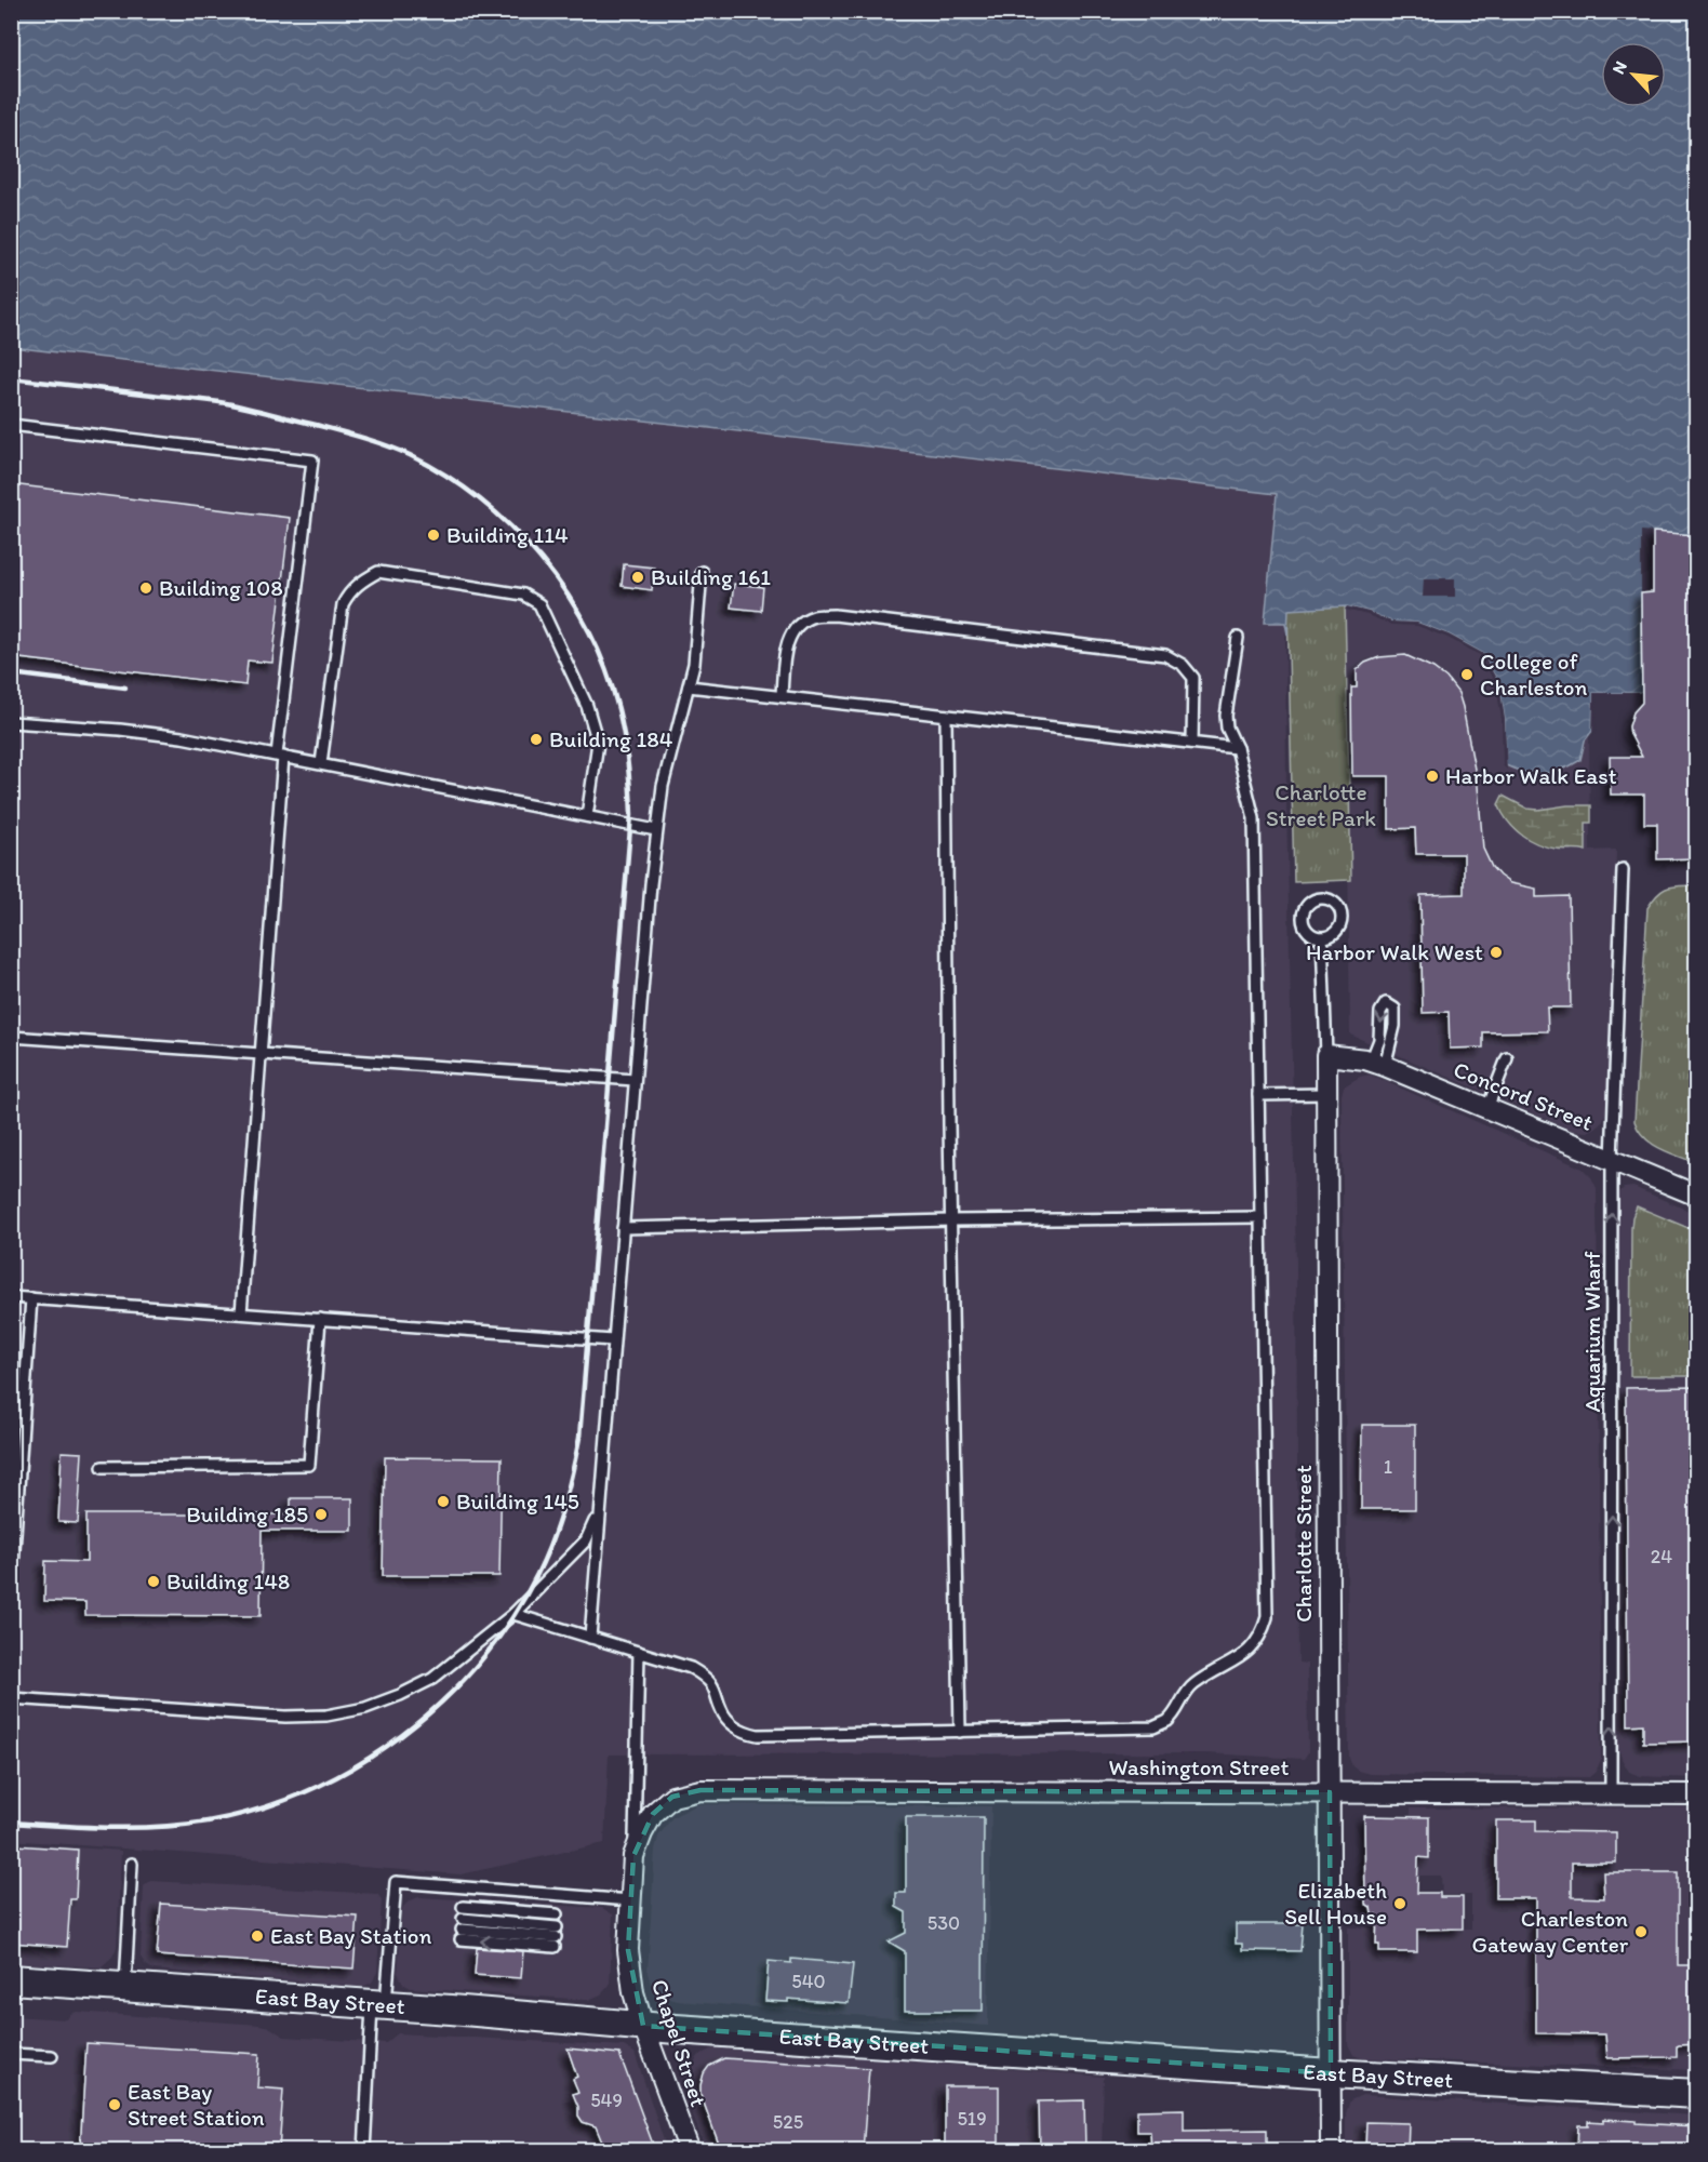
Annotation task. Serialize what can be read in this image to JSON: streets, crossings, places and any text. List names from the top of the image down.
{
  "streets": {
    "main road": ["East Bay Street"],
    "street": [
      "Concord Street",
      "Charlotte Street",
      "Washington Street",
      "Chapel Street"
    ],
    "lane": ["Aquarium Wharf"]
  },
  "crossings": [
    ["Concord Street", "Aquarium Wharf"],
    ["Concord Street", "Charlotte Street"],
    ["Aquarium Wharf", "Washington Street"],
    ["Charlotte Street", "Washington Street"],
    ["Charlotte Street", "East Bay Street"],
    ["Washington Street", "Chapel Street"],
    ["East Bay Street", "Chapel Street"]
  ],
  "one_way": ["Aquarium Wharf"],
  "parks": ["Charlotte Street Park"],
  "places": [
    "Building 114",
    "Building 161",
    "Building 108",
    "College of Charleston",
    "Building 184",
    "Harbor Walk East",
    "Harbor Walk West",
    "Building 145",
    "Building 185",
    "Building 148",
    "Elizabeth Sell House",
    "Charleston Gateway Center",
    "East Bay Station",
    "East Bay Street Station"
  ],
  "house_numbers": [
    "1",
    "24",
    "530",
    "540",
    "549",
    "519",
    "525"
  ],
  "north": "top left"
}
